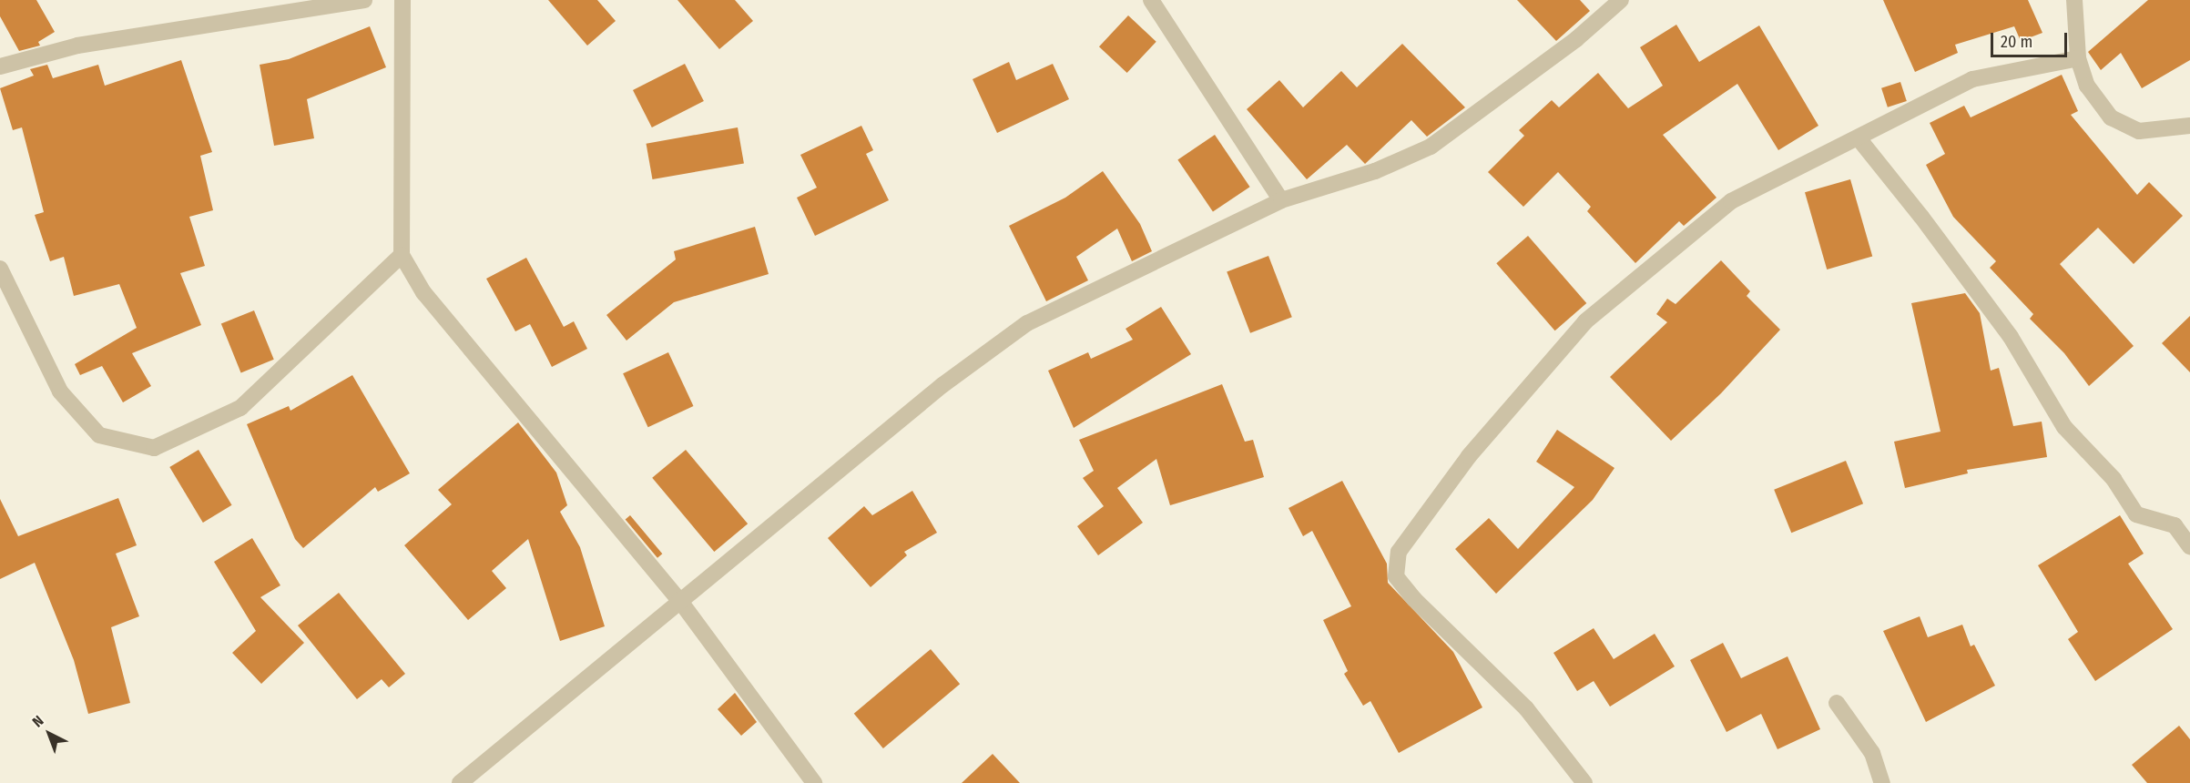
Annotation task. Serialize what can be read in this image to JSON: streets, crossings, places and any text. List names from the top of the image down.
{
  "scale_bar": "20 m",
  "north": "top left"
}
